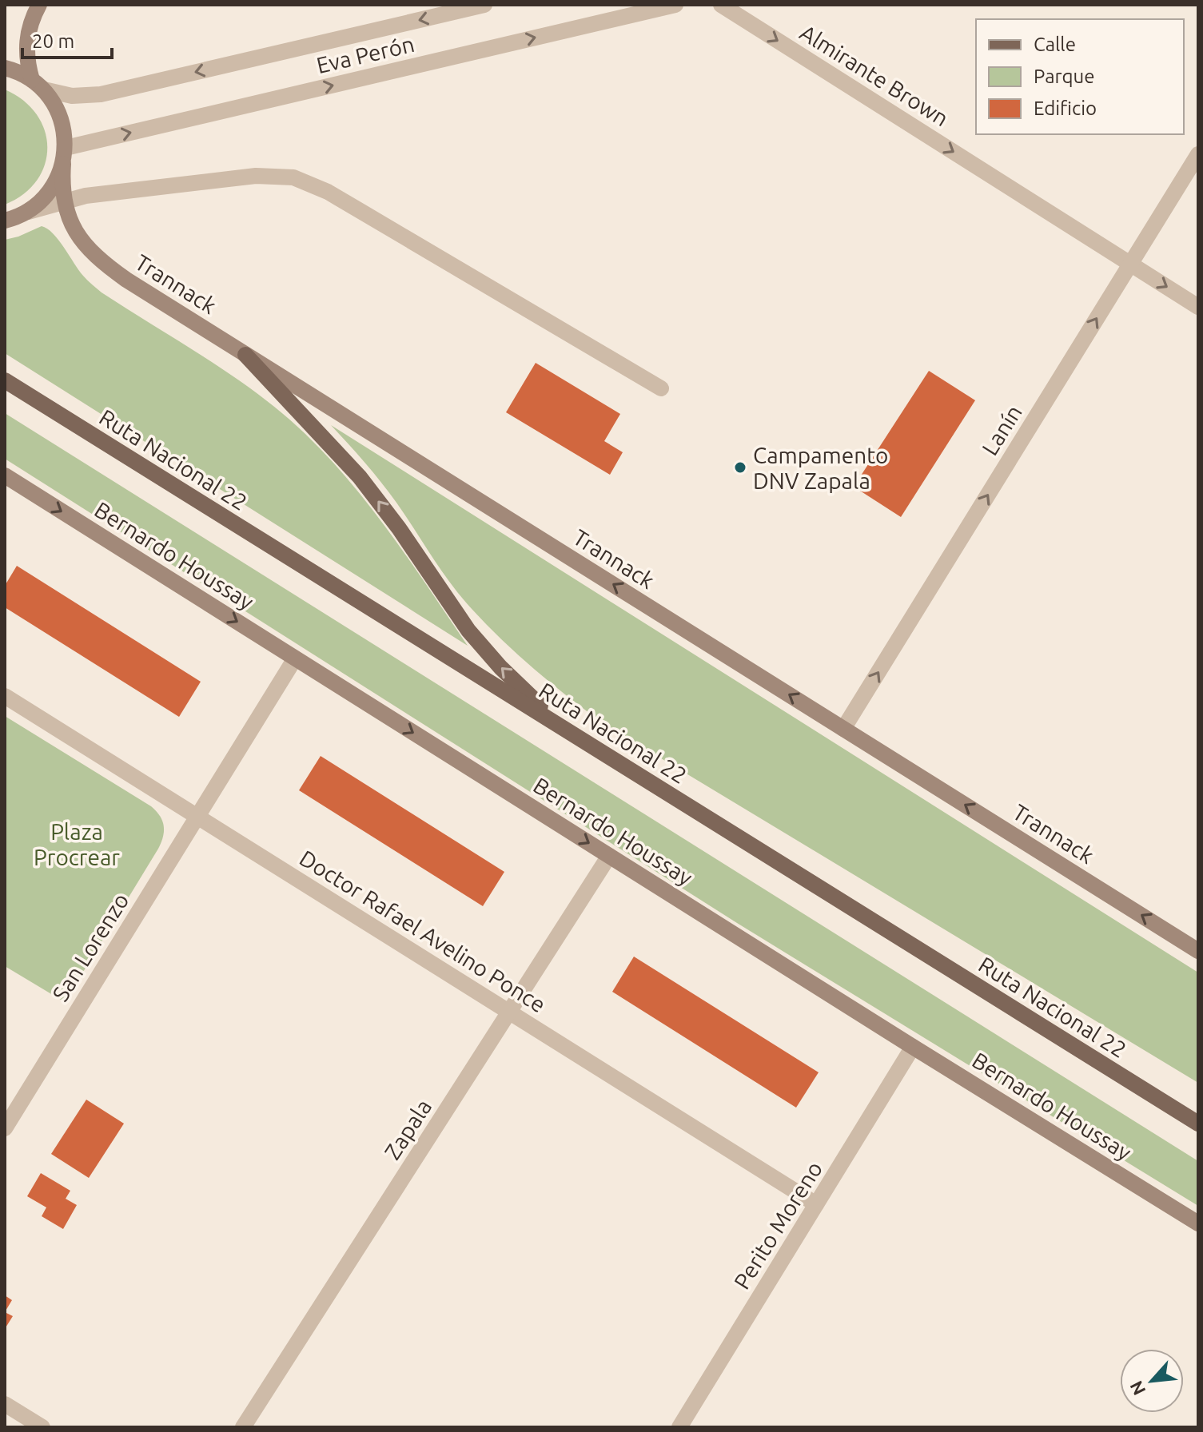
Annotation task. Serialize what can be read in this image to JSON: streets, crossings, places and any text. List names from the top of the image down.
{
  "streets": {
    "main road": ["Ruta Nacional 22"],
    "street": [
      "Eva Perón",
      "Almirante Brown",
      "Trannack",
      "Lanín",
      "Bernardo Houssay",
      "Doctor Rafael Avelino Ponce",
      "San Lorenzo",
      "Zapala",
      "Perito Moreno"
    ]
  },
  "crossings": [
    ["Eva Perón", "Trannack"],
    ["Almirante Brown", "Lanín"],
    ["Trannack", "Lanín"],
    ["Bernardo Houssay", "San Lorenzo"],
    ["Bernardo Houssay", "Zapala"],
    ["Bernardo Houssay", "Perito Moreno"],
    ["Doctor Rafael Avelino Ponce", "San Lorenzo"],
    ["Doctor Rafael Avelino Ponce", "Zapala"],
    ["Doctor Rafael Avelino Ponce", "Perito Moreno"]
  ],
  "one_way": [
    "Almirante Brown",
    "Trannack",
    "Lanín",
    "Bernardo Houssay"
  ],
  "parks": ["Plaza Procrear"],
  "places": ["Campamento DNV Zapala"],
  "legend": ["Calle", "Parque", "Edificio"],
  "scale_bar": "20 m",
  "north": "bottom left"
}
